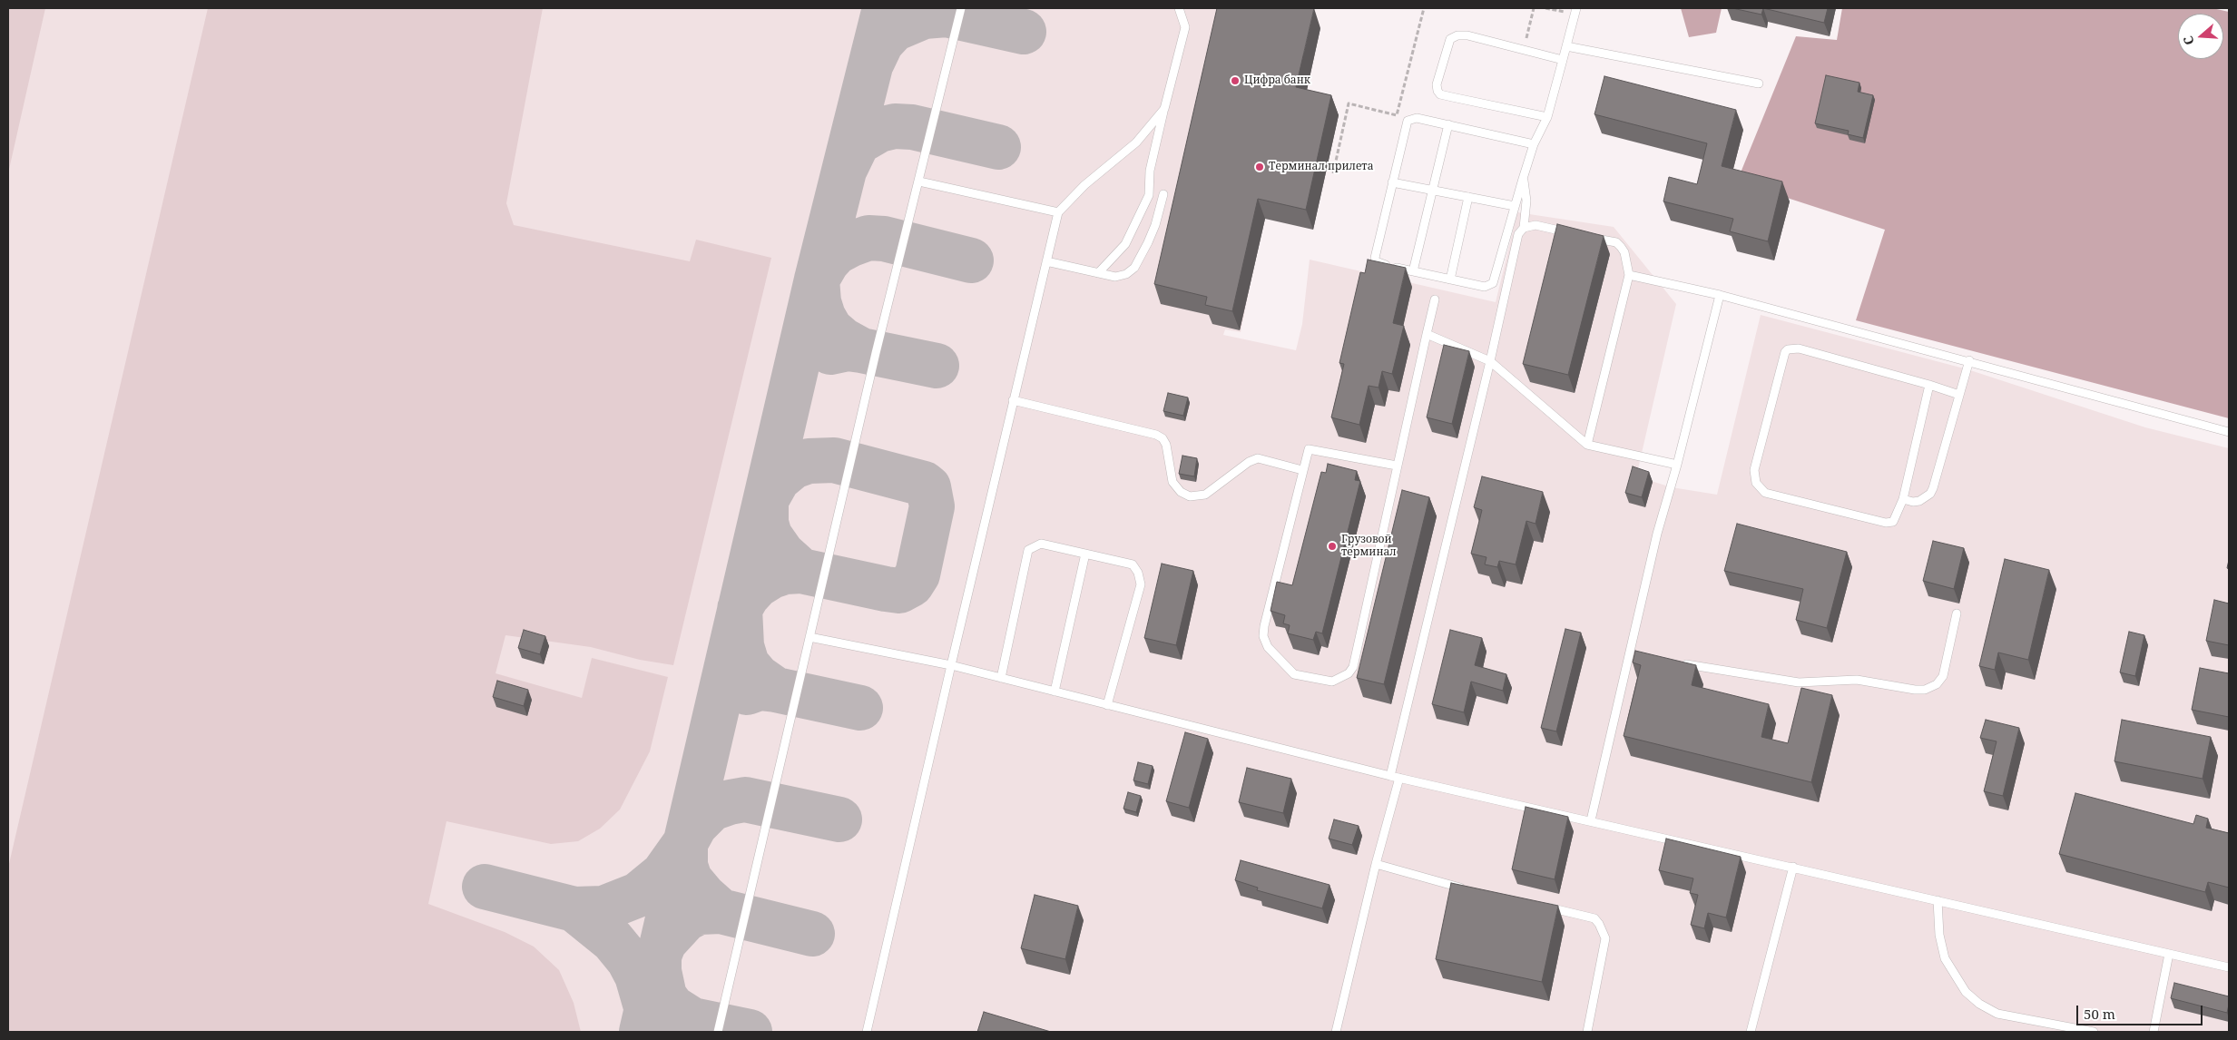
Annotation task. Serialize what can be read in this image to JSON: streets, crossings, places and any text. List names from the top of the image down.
{
  "places": ["Цифра банк", "Терминал прилета", "Грузовой терминал"],
  "scale_bar": "50 m",
  "north": "left"
}
